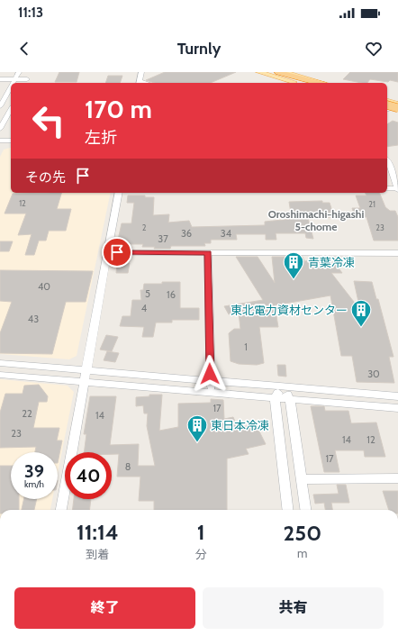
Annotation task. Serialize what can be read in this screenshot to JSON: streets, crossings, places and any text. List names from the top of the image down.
{
  "districts": ["Oroshimachi-higashi 5-chome"],
  "places": {
    "building": ["青葉冷凍", "東北電力資材センター", "東日本冷凍"]
  },
  "house_numbers": [
    "12",
    "21",
    "2",
    "23",
    "36",
    "34",
    "37",
    "40",
    "5",
    "16",
    "4",
    "43",
    "1",
    "30",
    "17",
    "22",
    "14",
    "23",
    "14",
    "12",
    "17",
    "8"
  ],
  "page": {
    "status": "11:13",
    "header": "Turnly",
    "turn": ["170 m", "左折"],
    "then": "その先",
    "speed": "39 km/h",
    "limit": "40",
    "eta": [
      "11:14",
      "到着",
      "1",
      "分",
      "250",
      "m"
    ],
    "buttons": ["終了", "共有"]
  }
}
